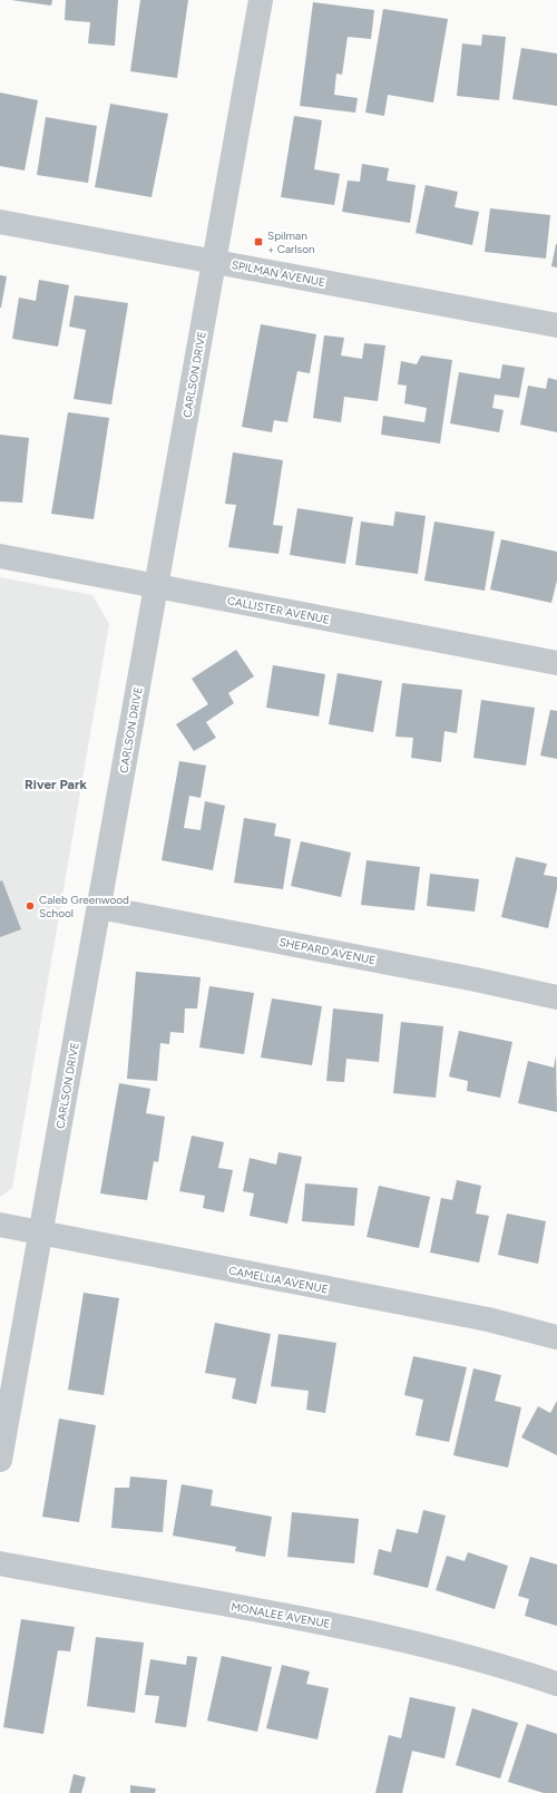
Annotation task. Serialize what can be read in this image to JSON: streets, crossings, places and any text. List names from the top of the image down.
{
  "streets": {
    "street": [
      "SPILMAN AVENUE",
      "CARLSON DRIVE",
      "CALLISTER AVENUE",
      "SHEPARD AVENUE",
      "CAMELLIA AVENUE",
      "MONALEE AVENUE"
    ]
  },
  "crossings": [
    ["SPILMAN AVENUE", "CARLSON DRIVE"],
    ["CARLSON DRIVE", "CALLISTER AVENUE"],
    ["CARLSON DRIVE", "SHEPARD AVENUE"],
    ["CARLSON DRIVE", "CAMELLIA AVENUE"]
  ],
  "districts": ["River Park"],
  "places": {
    "transit": ["Spilman + Carlson"],
    "other": ["Caleb Greenwood School"]
  }
}
